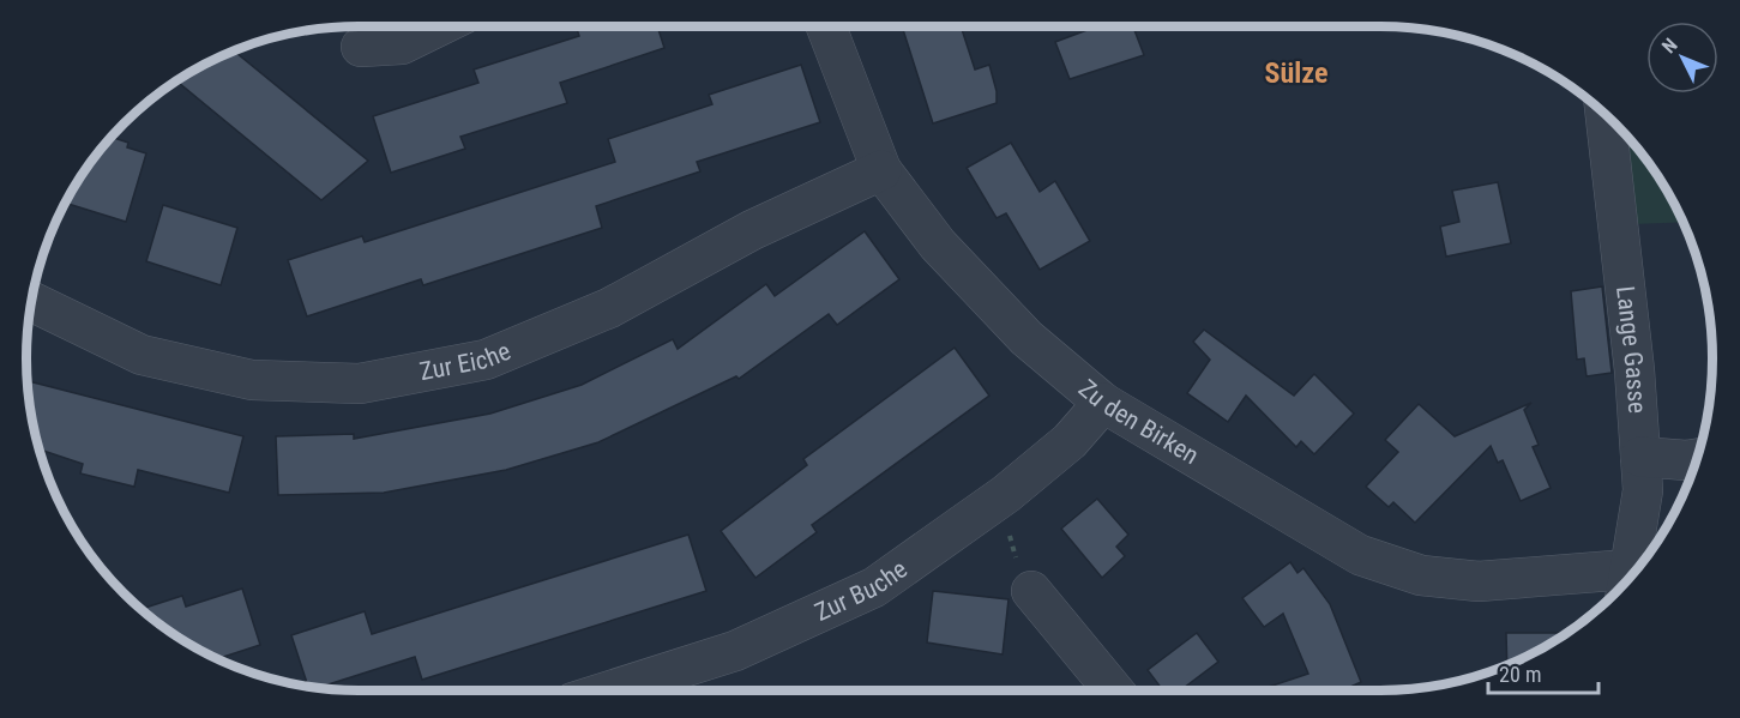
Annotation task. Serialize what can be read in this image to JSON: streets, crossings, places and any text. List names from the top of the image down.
{
  "streets": {
    "street": [
      "Lange Gasse",
      "Zur Eiche",
      "Zu den Birken",
      "Zur Buche"
    ]
  },
  "crossings": [
    ["Zur Eiche", "Zu den Birken"],
    ["Zu den Birken", "Zur Buche"]
  ],
  "districts": ["Sülze"],
  "scale_bar": "20 m",
  "north": "top left"
}
